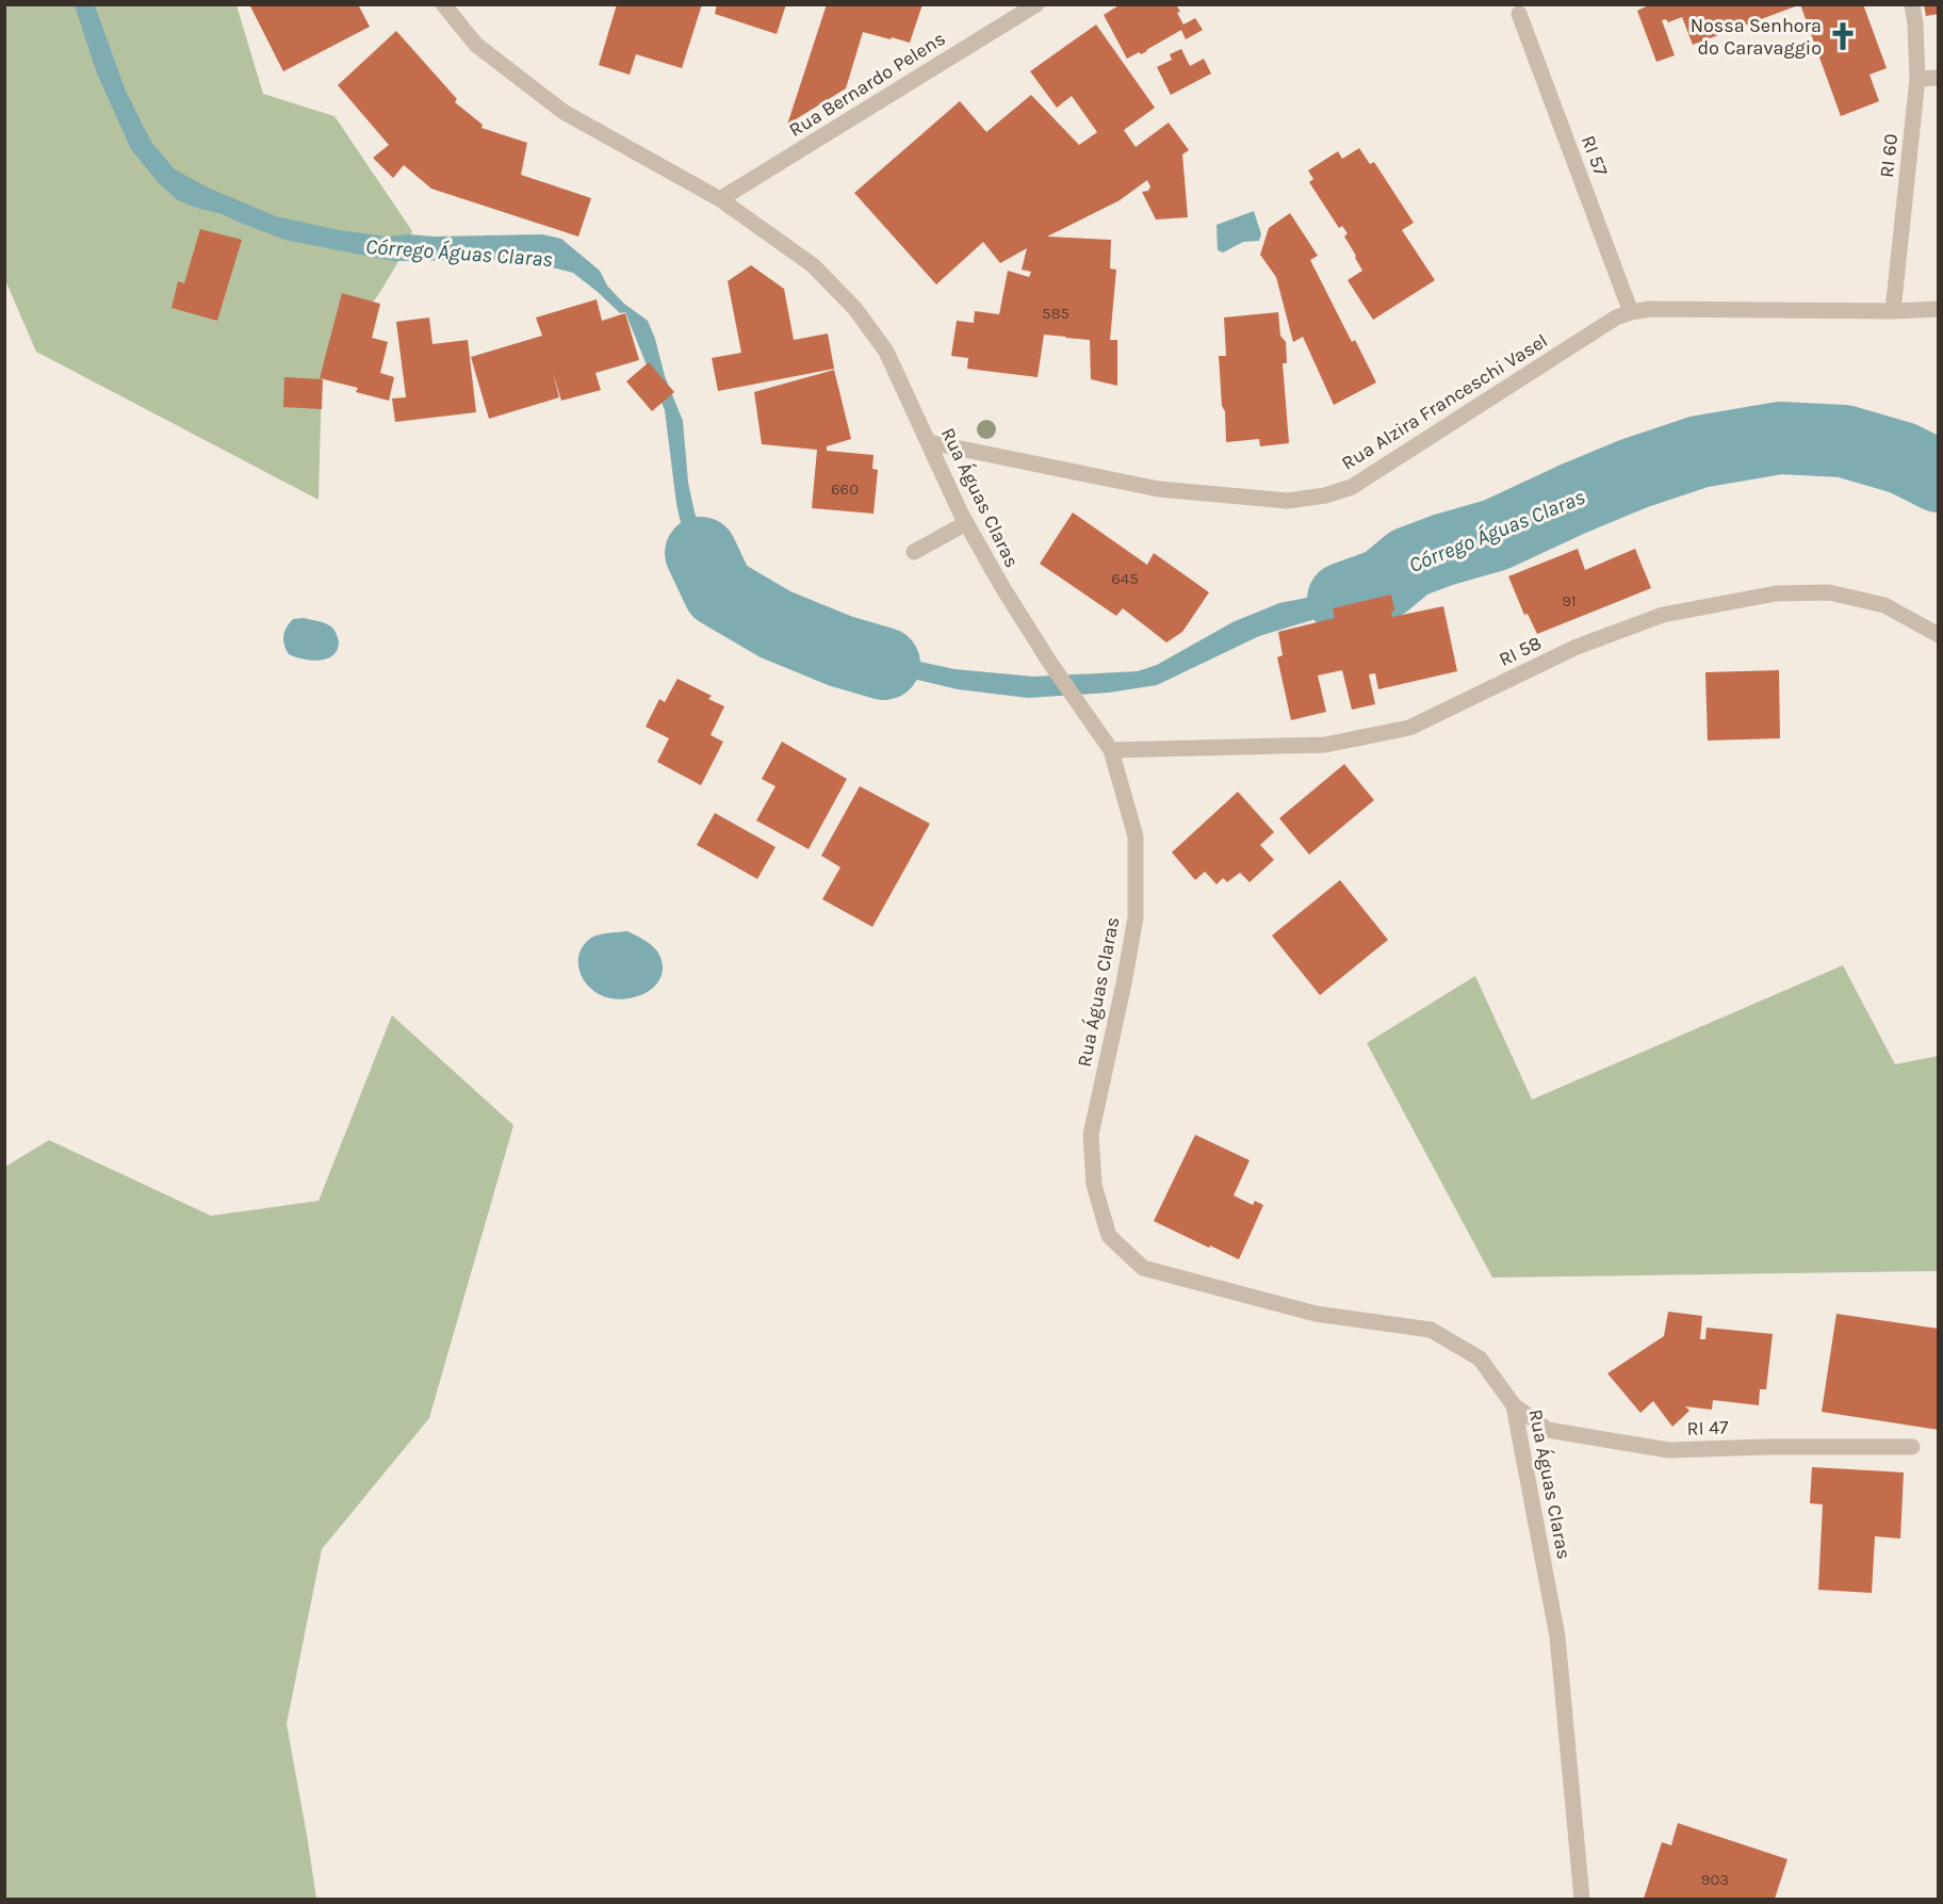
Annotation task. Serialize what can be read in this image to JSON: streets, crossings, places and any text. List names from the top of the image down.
{
  "streets": {
    "street": [
      "Rua Bernardo Pelens",
      "RI 57",
      "RI 60",
      "Rua Alzira Franceschi Vasel",
      "Rua Águas Claras",
      "RI 58",
      "RI 47"
    ]
  },
  "crossings": [
    ["Rua Bernardo Pelens", "Rua Águas Claras"],
    ["RI 57", "Rua Alzira Franceschi Vasel"],
    ["RI 60", "Rua Alzira Franceschi Vasel"],
    ["Rua Alzira Franceschi Vasel", "Rua Águas Claras"],
    ["Rua Águas Claras", "RI 58"],
    ["Rua Águas Claras", "RI 47"]
  ],
  "water": ["Córrego Águas Claras"],
  "places": {
    "church": ["Nossa Senhora do Caravaggio"]
  },
  "house_numbers": [
    "585",
    "660",
    "645",
    "91",
    "903"
  ]
}
